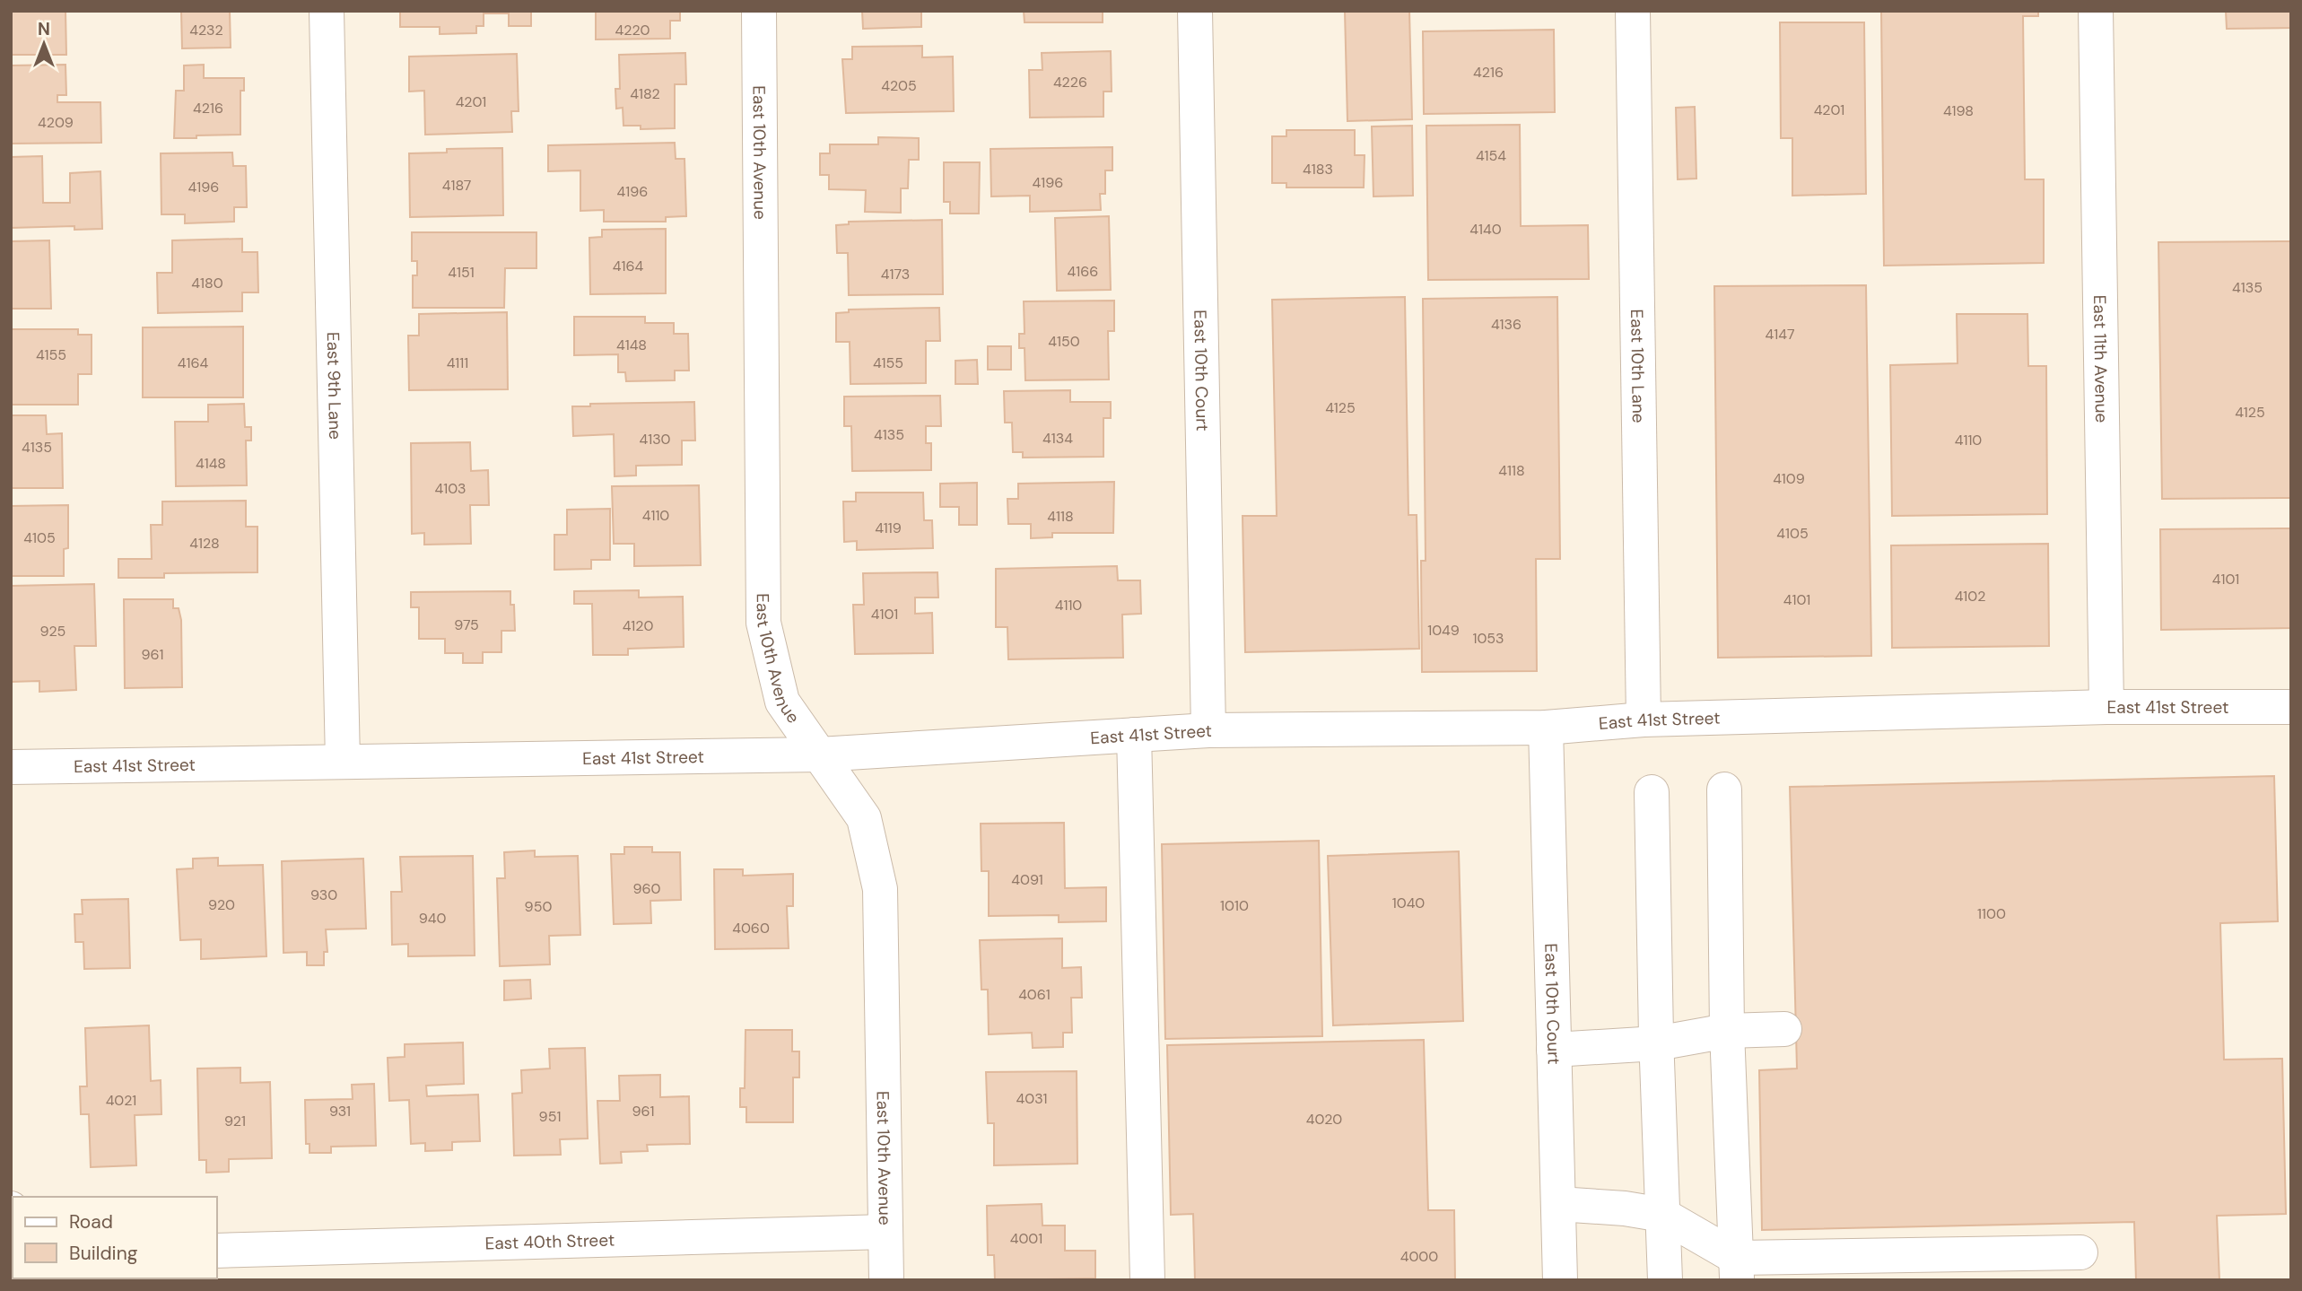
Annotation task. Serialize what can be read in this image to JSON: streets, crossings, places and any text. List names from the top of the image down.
{
  "streets": {
    "street": [
      "East 10th Avenue",
      "East 11th Avenue",
      "East 10th Lane",
      "East 10th Court",
      "East 9th Lane",
      "East 41st Street",
      "East 40th Street"
    ]
  },
  "crossings": [
    ["East 10th Avenue", "East 41st Street"],
    ["East 10th Avenue", "East 40th Street"],
    ["East 11th Avenue", "East 41st Street"],
    ["East 10th Lane", "East 41st Street"],
    ["East 10th Court", "East 41st Street"],
    ["East 9th Lane", "East 41st Street"]
  ],
  "house_numbers": [
    "4232",
    "4220",
    "4216",
    "4226",
    "4205",
    "4182",
    "4201",
    "4216",
    "4201",
    "4198",
    "4209",
    "4154",
    "4183",
    "4196",
    "4187",
    "4196",
    "4196",
    "4140",
    "4164",
    "4166",
    "4151",
    "4173",
    "4180",
    "4135",
    "4136",
    "4147",
    "4150",
    "4148",
    "4155",
    "4164",
    "4111",
    "4155",
    "4125",
    "4125",
    "4135",
    "4134",
    "4130",
    "4110",
    "4135",
    "4148",
    "4118",
    "4109",
    "4103",
    "4110",
    "4118",
    "4119",
    "4105",
    "4105",
    "4128",
    "4101",
    "4102",
    "4101",
    "4110",
    "4101",
    "975",
    "4120",
    "1049",
    "925",
    "1053",
    "961",
    "4091",
    "960",
    "930",
    "1040",
    "920",
    "1010",
    "950",
    "1100",
    "940",
    "4060",
    "4061",
    "4031",
    "4021",
    "931",
    "961",
    "951",
    "4020",
    "921",
    "4001",
    "4000"
  ],
  "legend": ["Road", "Building"],
  "north": "top"
}
